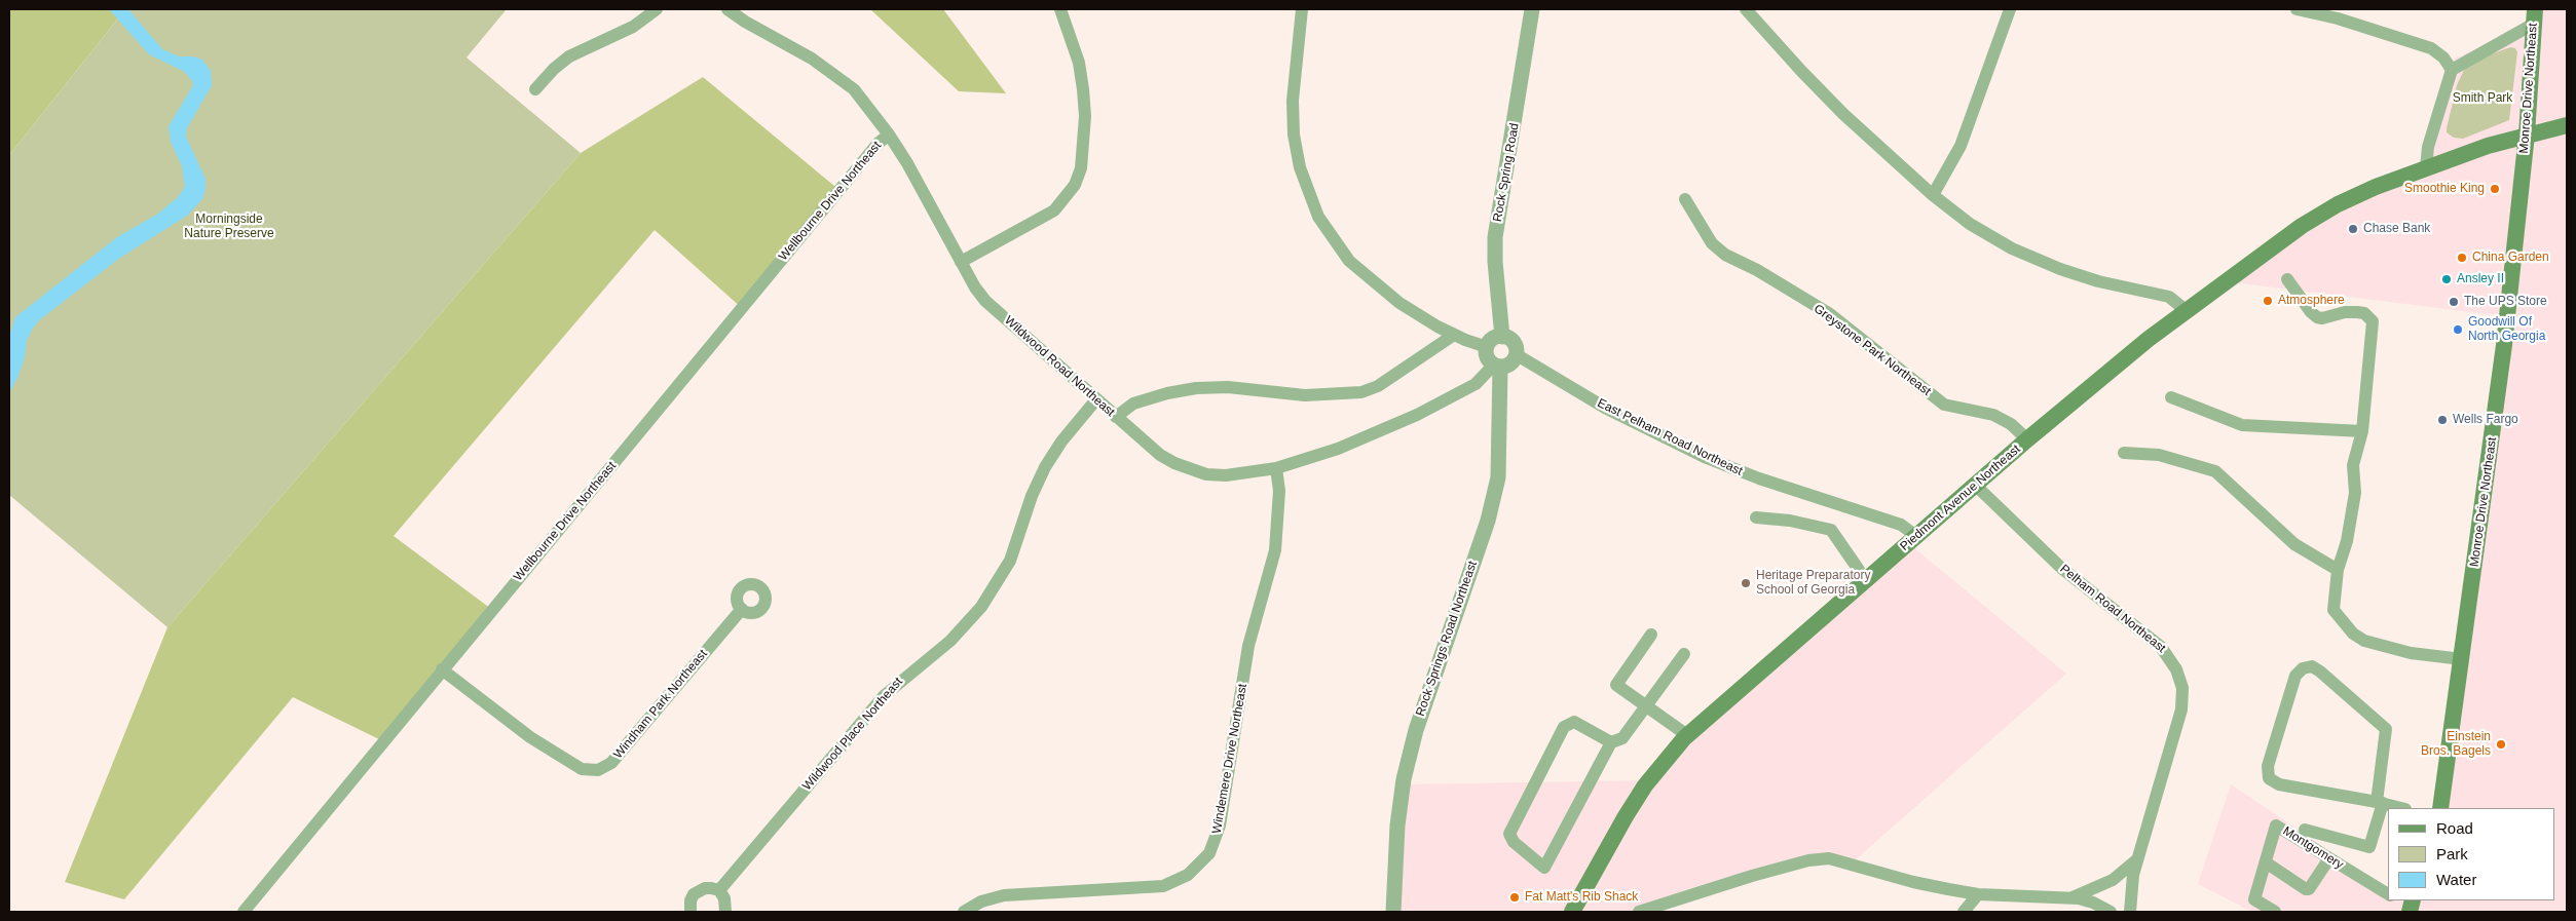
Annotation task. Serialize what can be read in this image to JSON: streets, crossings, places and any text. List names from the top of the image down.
{
  "streets": {
    "main road": ["Monroe Drive Northeast", "Piedmont Avenue Northeast"],
    "street": [
      "Rock Spring Road",
      "Wellbourne Drive Northeast",
      "Greystone Park Northeast",
      "Wildwood Road Northeast",
      "East Pelham Road Northeast",
      "Pelham Road Northeast",
      "Rock Springs Road Northeast",
      "Windham Park Northeast",
      "Wildwood Place Northeast",
      "Windemere Drive Northeast",
      "Montgomery"
    ]
  },
  "crossings": [
    ["Monroe Drive Northeast", "Piedmont Avenue Northeast"],
    ["Rock Spring Road", "Wildwood Road Northeast"],
    ["Rock Spring Road", "East Pelham Road Northeast"],
    ["Rock Spring Road", "Rock Springs Road Northeast"],
    ["Wellbourne Drive Northeast", "Wildwood Road Northeast"],
    ["Wellbourne Drive Northeast", "Windham Park Northeast"],
    ["Greystone Park Northeast", "Piedmont Avenue Northeast"],
    ["Wildwood Road Northeast", "East Pelham Road Northeast"],
    ["Wildwood Road Northeast", "Rock Springs Road Northeast"],
    ["Wildwood Road Northeast", "Wildwood Place Northeast"],
    ["Wildwood Road Northeast", "Windemere Drive Northeast"],
    ["East Pelham Road Northeast", "Piedmont Avenue Northeast"],
    ["East Pelham Road Northeast", "Rock Springs Road Northeast"],
    ["Piedmont Avenue Northeast", "Pelham Road Northeast"]
  ],
  "parks": ["Smith Park", "Morningside Nature Preserve"],
  "places": [
    "Smoothie King",
    "Chase Bank",
    "China Garden",
    "Ansley II",
    "Atmosphere",
    "The UPS Store",
    "Goodwill Of North Georgia",
    "Wells Fargo",
    "Heritage Preparatory School of Georgia",
    "Einstein Bros. Bagels",
    "Fat Matt's Rib Shack"
  ],
  "legend": ["Road", "Park", "Water"]
}
